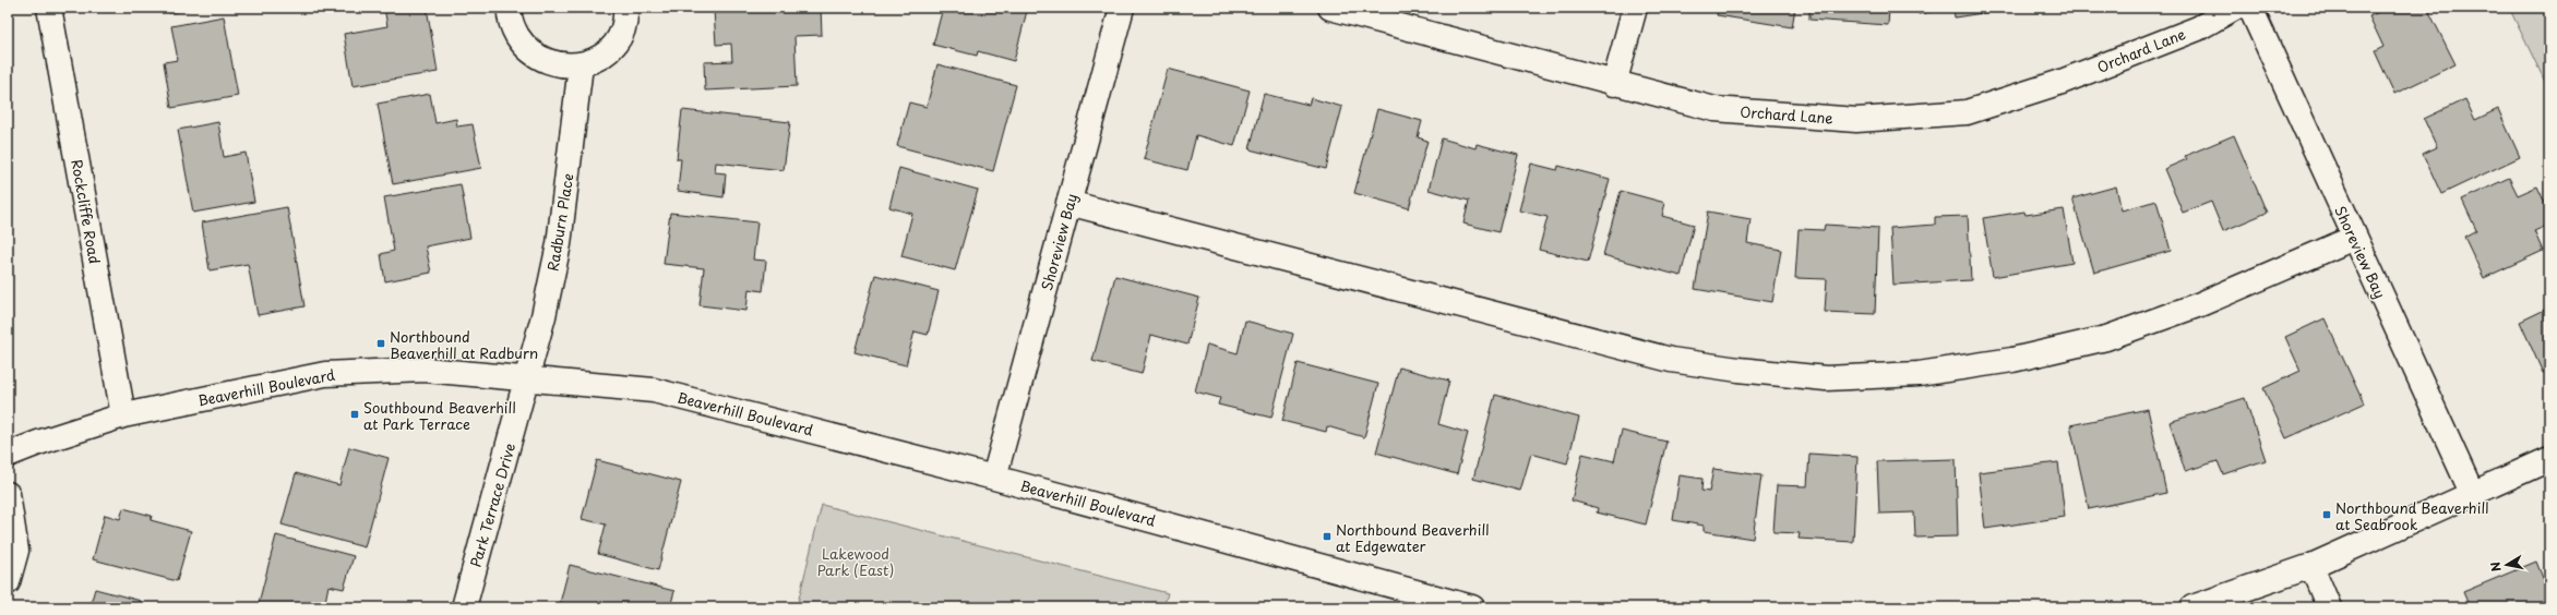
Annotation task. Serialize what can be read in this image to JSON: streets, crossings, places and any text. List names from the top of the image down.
{
  "streets": {
    "street": [
      "Orchard Lane",
      "Rockcliffe Road",
      "Radburn Place",
      "Shoreview Bay",
      "Beaverhill Boulevard",
      "Park Terrace Drive"
    ]
  },
  "crossings": [
    ["Rockcliffe Road", "Beaverhill Boulevard"],
    ["Radburn Place", "Beaverhill Boulevard"],
    ["Radburn Place", "Park Terrace Drive"],
    ["Shoreview Bay", "Beaverhill Boulevard"],
    ["Beaverhill Boulevard", "Park Terrace Drive"]
  ],
  "parks": ["Lakewood Park (East)"],
  "places": {
    "transit": [
      "Northbound Beaverhill at Radburn",
      "Southbound Beaverhill at Park Terrace",
      "Northbound Beaverhill at Seabrook",
      "Northbound Beaverhill at Edgewater"
    ]
  },
  "north": "left"
}
